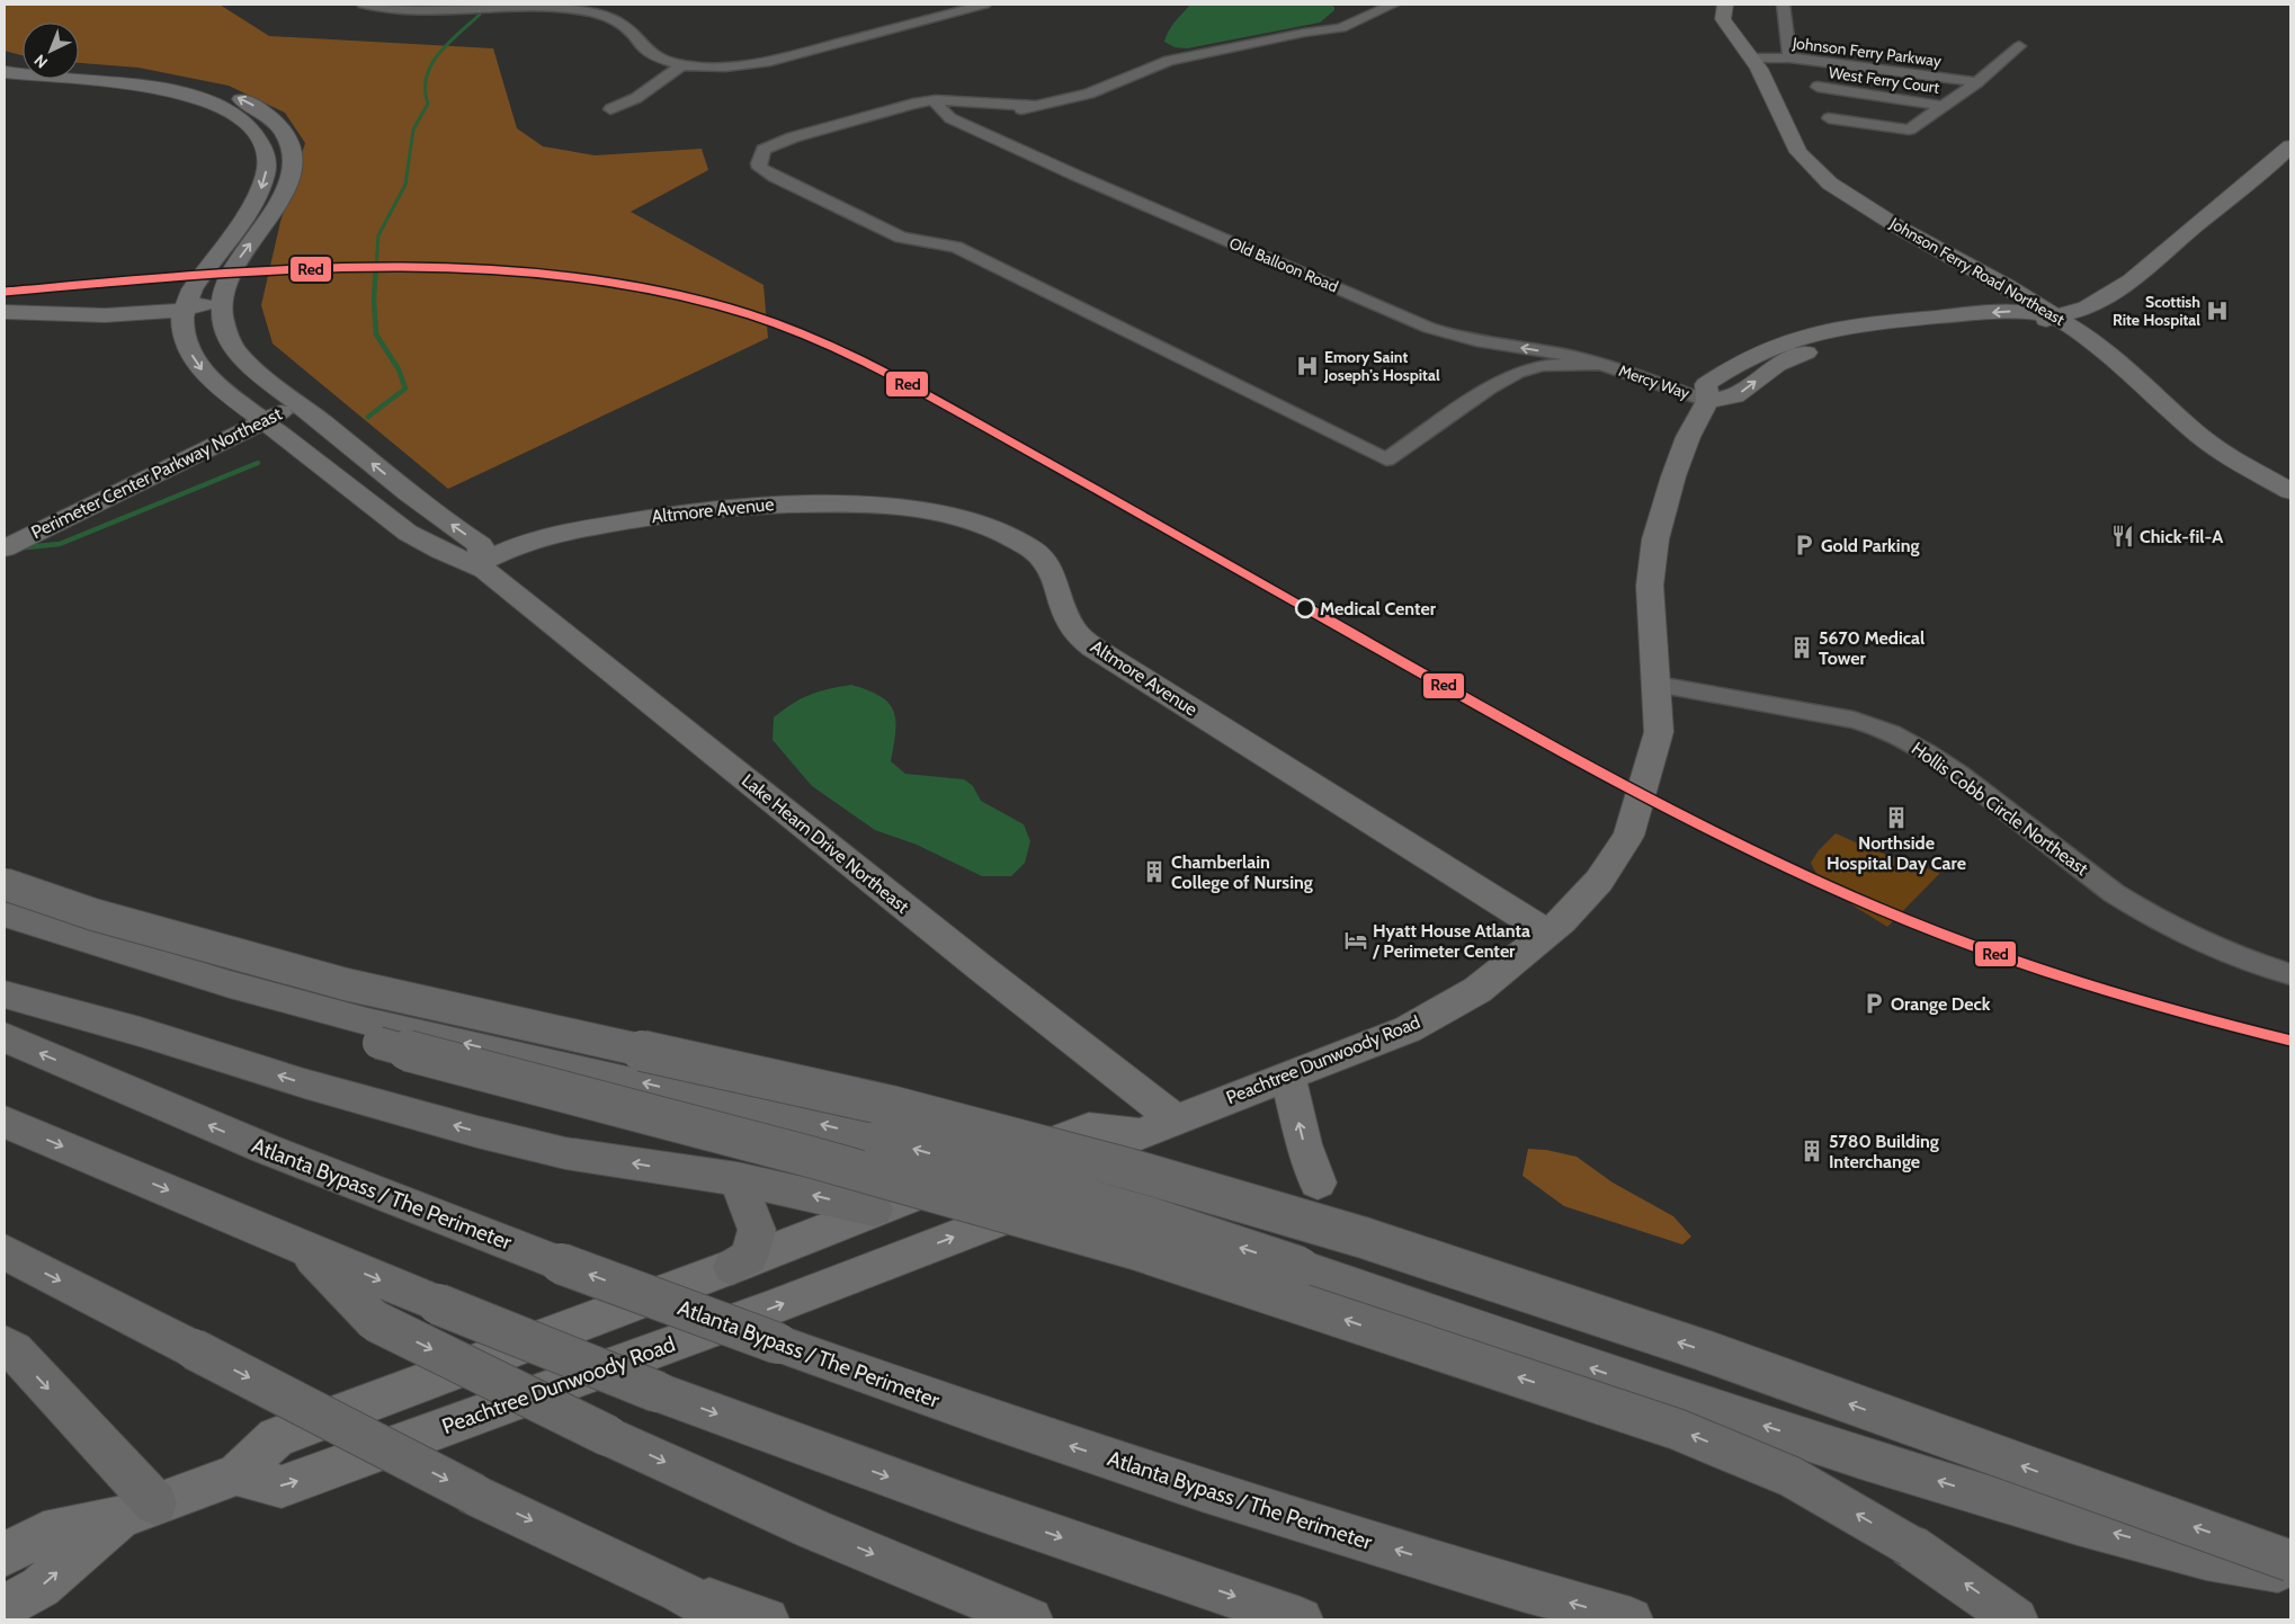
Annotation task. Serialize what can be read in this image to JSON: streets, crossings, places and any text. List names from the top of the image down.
{
  "streets": {
    "highway": ["Atlanta Bypass / The Perimeter"],
    "main road": [
      "Johnson Ferry Road Northeast",
      "Perimeter Center Parkway Northeast",
      "Altmore Avenue",
      "Lake Hearn Drive Northeast",
      "Peachtree Dunwoody Road"
    ],
    "street": [
      "Johnson Ferry Parkway",
      "West Ferry Court",
      "Old Balloon Road",
      "Mercy Way",
      "Hollis Cobb Circle Northeast"
    ]
  },
  "crossings": [
    ["Johnson Ferry Parkway", "Johnson Ferry Road Northeast"],
    ["Old Balloon Road", "Mercy Way"],
    ["Mercy Way", "Peachtree Dunwoody Road"],
    ["Perimeter Center Parkway Northeast", "Lake Hearn Drive Northeast"],
    ["Altmore Avenue", "Lake Hearn Drive Northeast"],
    ["Altmore Avenue", "Peachtree Dunwoody Road"],
    ["Hollis Cobb Circle Northeast", "Peachtree Dunwoody Road"],
    ["Lake Hearn Drive Northeast", "Peachtree Dunwoody Road"]
  ],
  "places": {
    "hospital": ["Scottish Rite Hospital", "Emory Saint Joseph's Hospital"],
    "restaurant": ["Chick-fil-A"],
    "parking": ["Gold Parking", "Orange Deck"],
    "other": ["Medical Center"],
    "building": [
      "5670 Medical Tower",
      "Northside Hospital Day Care",
      "Chamberlain College of Nursing",
      "5780 Building Interchange"
    ],
    "hotel": ["Hyatt House Atlanta / Perimeter Center"]
  },
  "lines": ["transit line Red"],
  "north": "bottom left"
}
